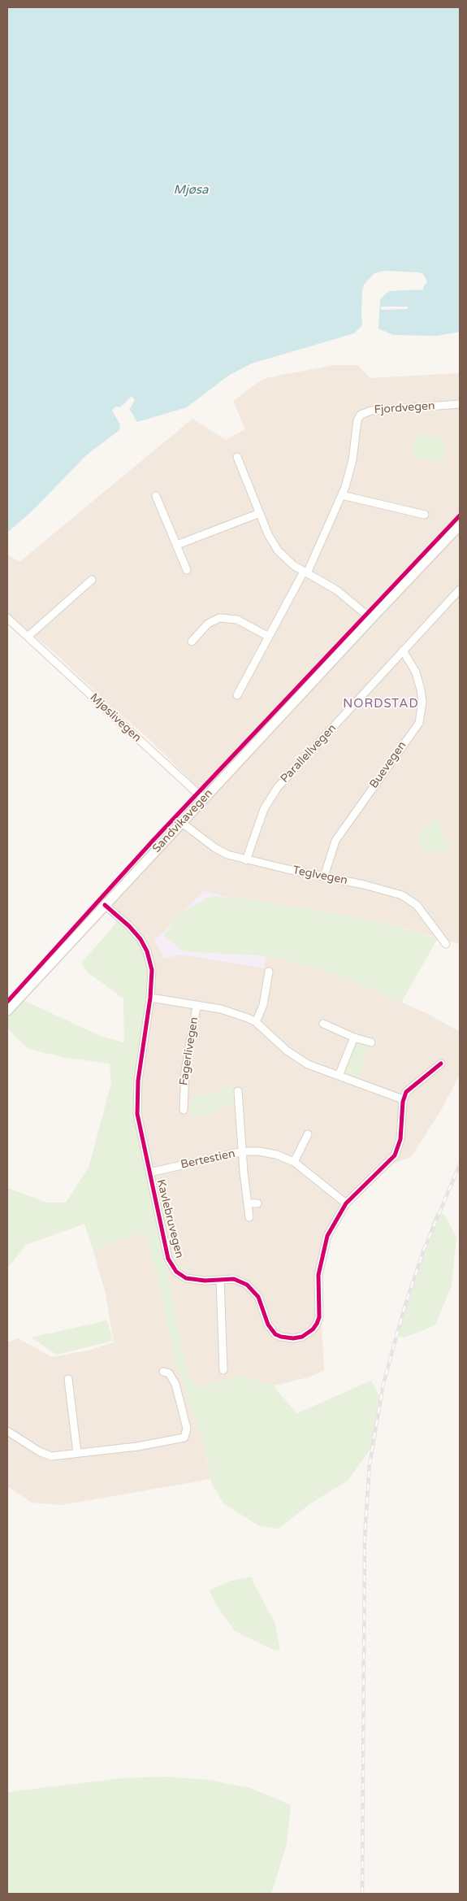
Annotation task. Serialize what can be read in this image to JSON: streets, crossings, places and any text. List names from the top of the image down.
{
  "streets": {
    "main road": ["Sandvikavegen"],
    "street": [
      "Fjordvegen",
      "Mjøslivegen",
      "Parallellvegen",
      "Buevegen",
      "Teglvegen",
      "Fagerlivegen",
      "Bertestien",
      "Kavlebruvegen"
    ]
  },
  "crossings": [
    ["Mjøslivegen", "Sandvikavegen"],
    ["Parallellvegen", "Buevegen"],
    ["Parallellvegen", "Teglvegen"],
    ["Buevegen", "Teglvegen"],
    ["Sandvikavegen", "Teglvegen"],
    ["Sandvikavegen", "Kavlebruvegen"],
    ["Fagerlivegen", "Kavlebruvegen"],
    ["Bertestien", "Kavlebruvegen"]
  ],
  "districts": ["NORDSTAD"],
  "water": ["Mjøsa"]
}
